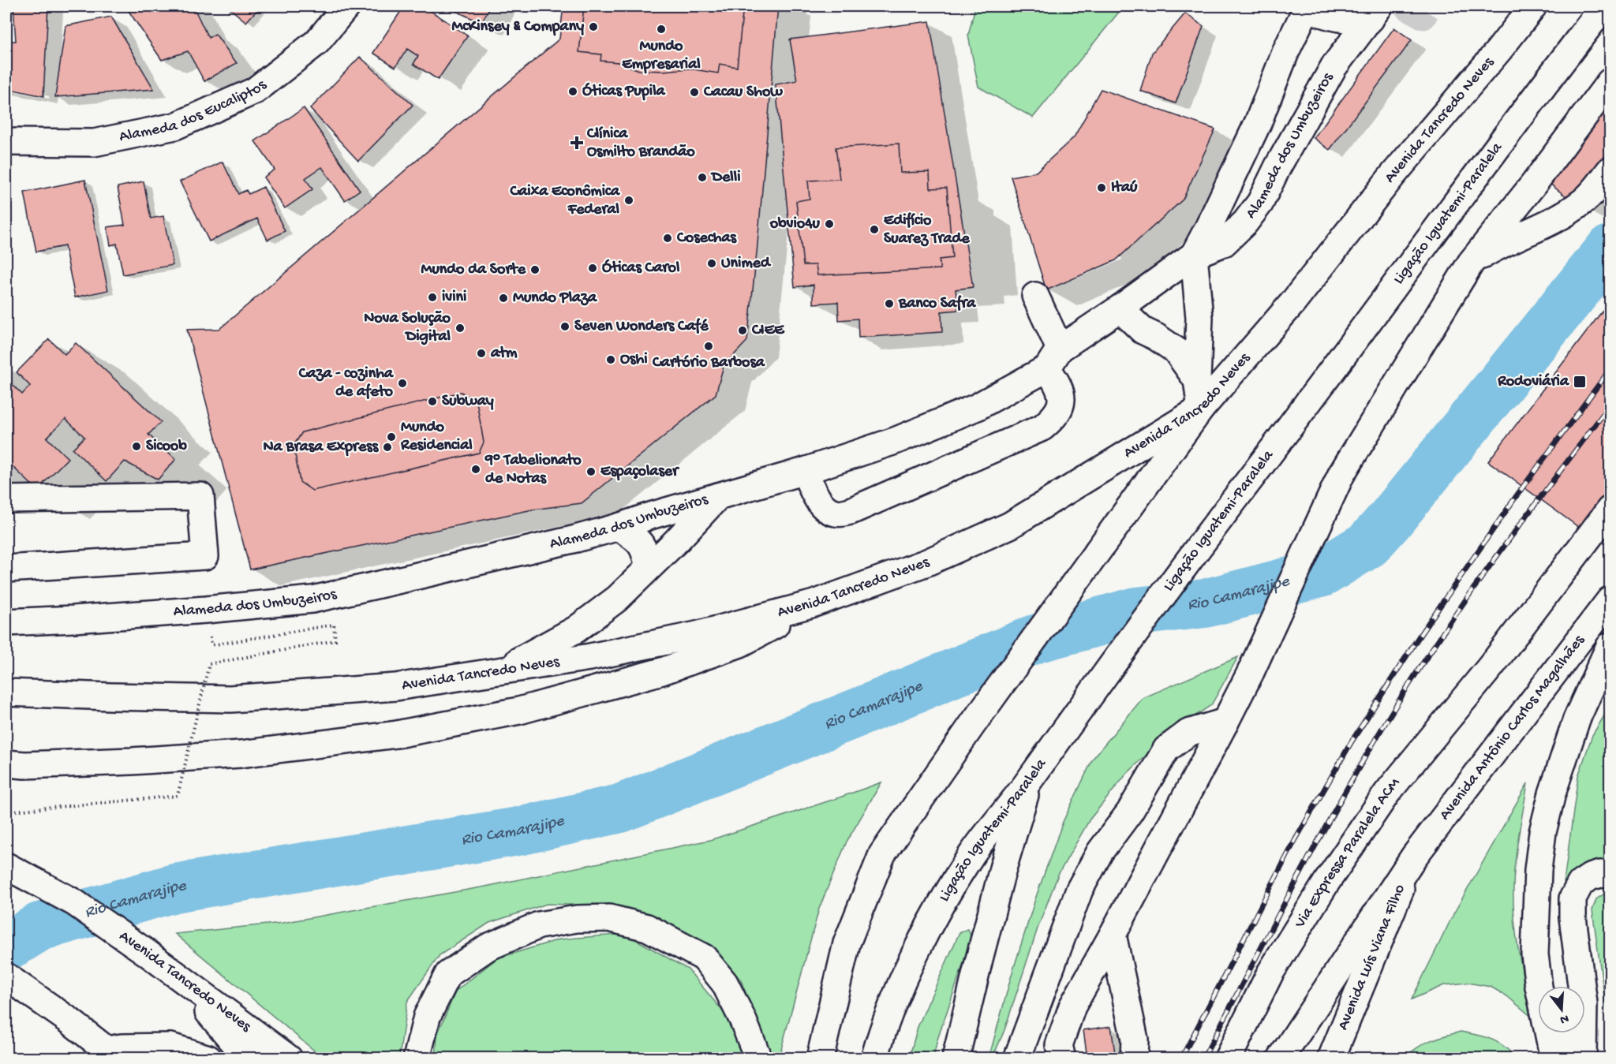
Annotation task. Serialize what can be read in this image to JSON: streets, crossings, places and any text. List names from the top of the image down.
{
  "streets": {
    "main road": [
      "Alameda dos Eucaliptos",
      "Avenida Tancredo Neves",
      "Alameda dos Umbuzeiros",
      "Ligação Iguatemi-Paralela",
      "Avenida Antônio Carlos Magalhães",
      "Via Expressa Paralela ACM",
      "Avenida Luís Viana Filho"
    ]
  },
  "crossings": [
    ["Avenida Antônio Carlos Magalhães", "Avenida Luís Viana Filho"]
  ],
  "water": ["Rio Camarajipe"],
  "places": {
    "other": [
      "McKinsey & Company",
      "Mundo Empresarial",
      "Óticas Pupila",
      "Cacau Show",
      "Delli",
      "Itaú",
      "Caixa Econômica Federal",
      "obvio4u",
      "Edifício Suarez Trade",
      "Cosechas",
      "Unimed",
      "Óticas Carol",
      "Mundo da Sorte",
      "ivini",
      "Mundo Plaza",
      "Banco Safra",
      "Seven Wonders Café",
      "Nova Solução Digital",
      "CIEE",
      "Cartório Barbosa",
      "atm",
      "Oshi",
      "Caza - cozinha de afeto",
      "Subway",
      "Mundo Residencial",
      "Sicoob",
      "Na Brasa Express",
      "9° Tabelionato de Notas",
      "Espaçolaser"
    ],
    "health": ["Clínica Osmilto Brandão"],
    "transit": ["Rodoviária"]
  },
  "north": "bottom"
}
